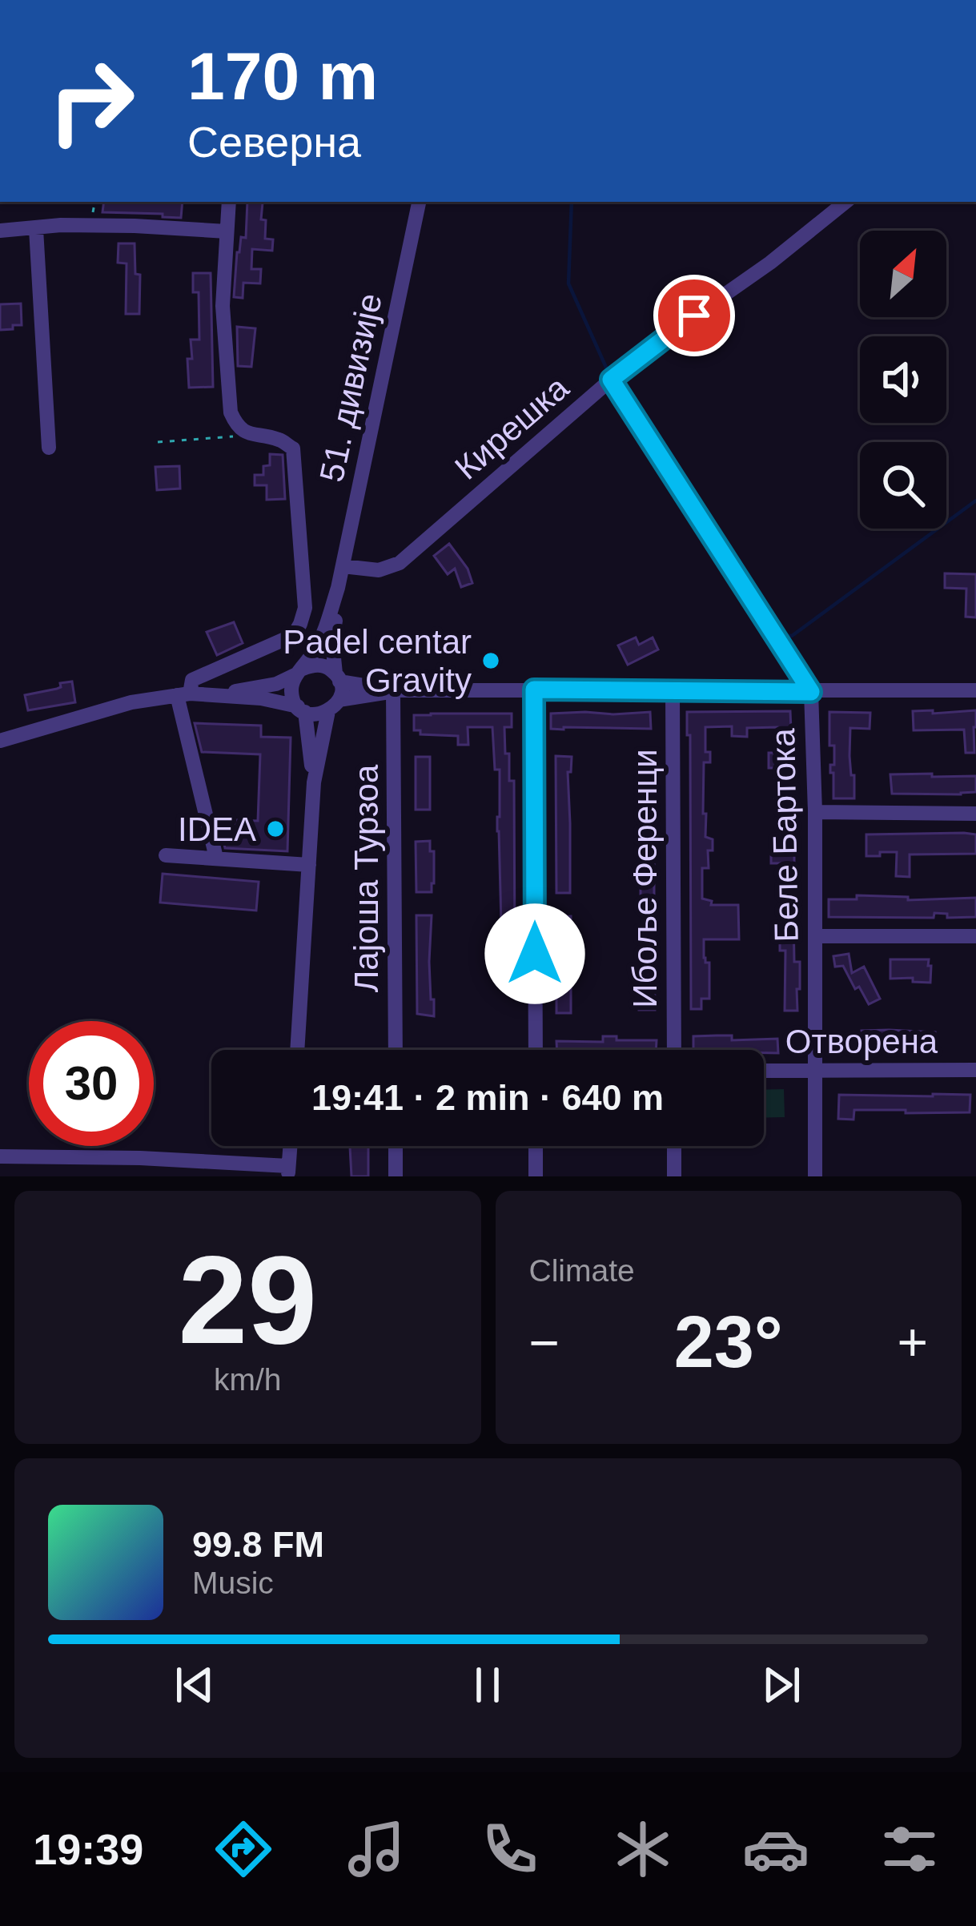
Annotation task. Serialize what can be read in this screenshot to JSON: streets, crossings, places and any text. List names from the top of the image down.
{
  "streets": {
    "street": [
      "51. дивизије",
      "Кирешка",
      "Беле Бартока",
      "Лајоша Турзоа",
      "Ибоље Ференци",
      "Отворена"
    ]
  },
  "crossings": [
    ["51. дивизије", "Кирешка"],
    ["Кирешка", "Беле Бартока"],
    ["Беле Бартока", "Отворена"]
  ],
  "places": ["Padel centar Gravity", "IDEA"],
  "north": "top right",
  "page": {
    "turn": ["170 m", "Северна"],
    "limit": "30",
    "trip": "19:41 · 2 min · 640 m",
    "tile": [
      ["29", "km/h"],
      "Climate"
    ],
    "heat": ["−", "23°", "+"],
    "song": ["99.8 FM", "Music"],
    "tabs": "19:39"
  }
}
